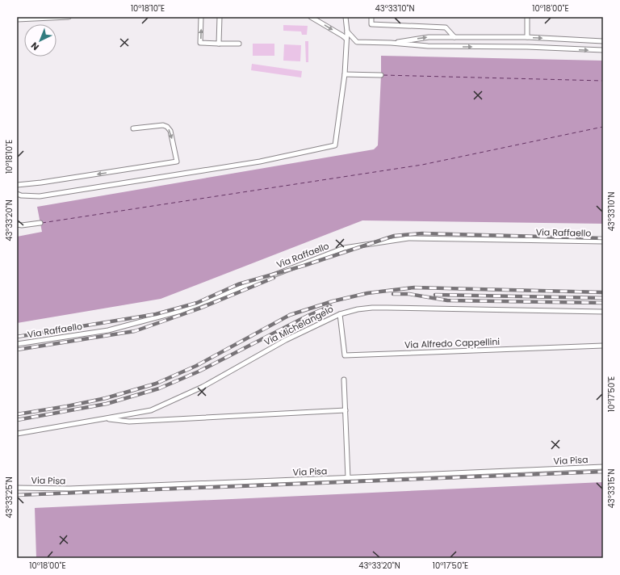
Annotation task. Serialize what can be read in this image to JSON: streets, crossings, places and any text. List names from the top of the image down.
{
  "streets": {
    "lane": [
      "Via Raffaello",
      "Via Michelangelo",
      "Via Alfredo Cappellini",
      "Via Pisa"
    ]
  },
  "crossings": [
    ["Via Michelangelo", "Via Alfredo Cappellini"]
  ],
  "north": "bottom left",
  "coordinates": [
    "10°18'10\"E",
    "43°33'10\"N",
    "10°18'00\"E",
    "43°33'20\"N",
    "10°17'50\"E",
    "43°33'15\"N",
    "43°33'25\"N"
  ]
}
